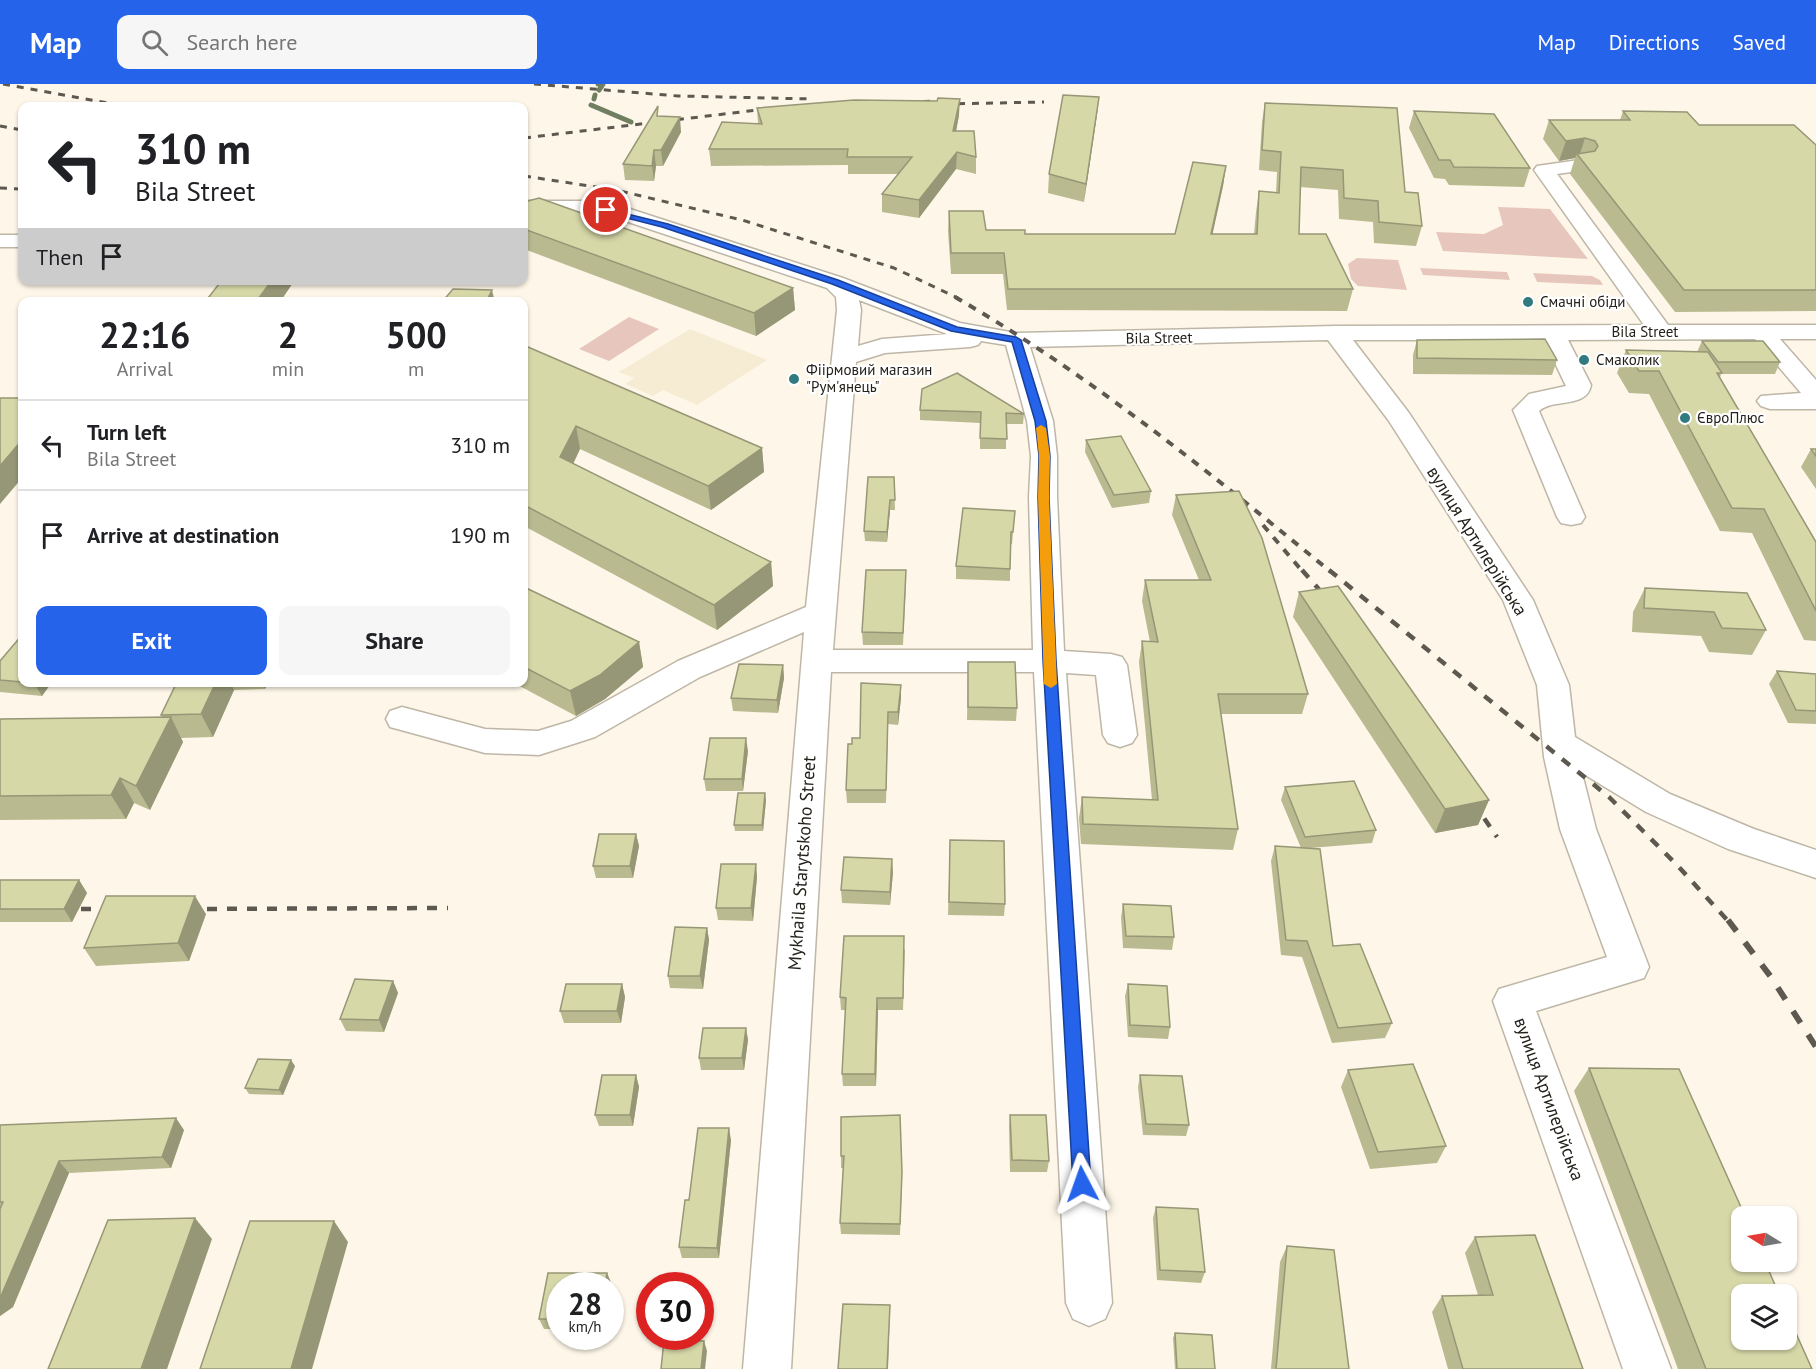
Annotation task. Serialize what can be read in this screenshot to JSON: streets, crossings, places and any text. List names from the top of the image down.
{
  "streets": {
    "street": ["Bila Street", "вулиця Артилерійська", "Mykhaila Starytskoho Street"]
  },
  "crossings": [
    ["Bila Street", "вулиця Артилерійська"],
    ["Bila Street", "Mykhaila Starytskoho Street"]
  ],
  "places": [
    "Смачні обіди",
    "Смаколик",
    "Фіірмовий магазин \"Рум'янець\"",
    "ЄвроПлюс"
  ],
  "north": "left",
  "page": {
    "header": "Map",
    "search": "Search here",
    "nav": ["Map", "Directions", "Saved"],
    "turn": ["310 m", "Bila Street"],
    "then": "Then",
    "eta": [
      "22:16",
      "Arrival",
      "2",
      "min",
      "500",
      "m"
    ],
    "list": [
      {
        "name": "Turn left",
        "note": "Bila Street",
        "value": "310 m"
      },
      {
        "name": "Arrive at destination",
        "value": "190 m"
      }
    ],
    "buttons": ["Exit", "Share"],
    "speed": "28 km/h",
    "limit": "30"
  }
}
